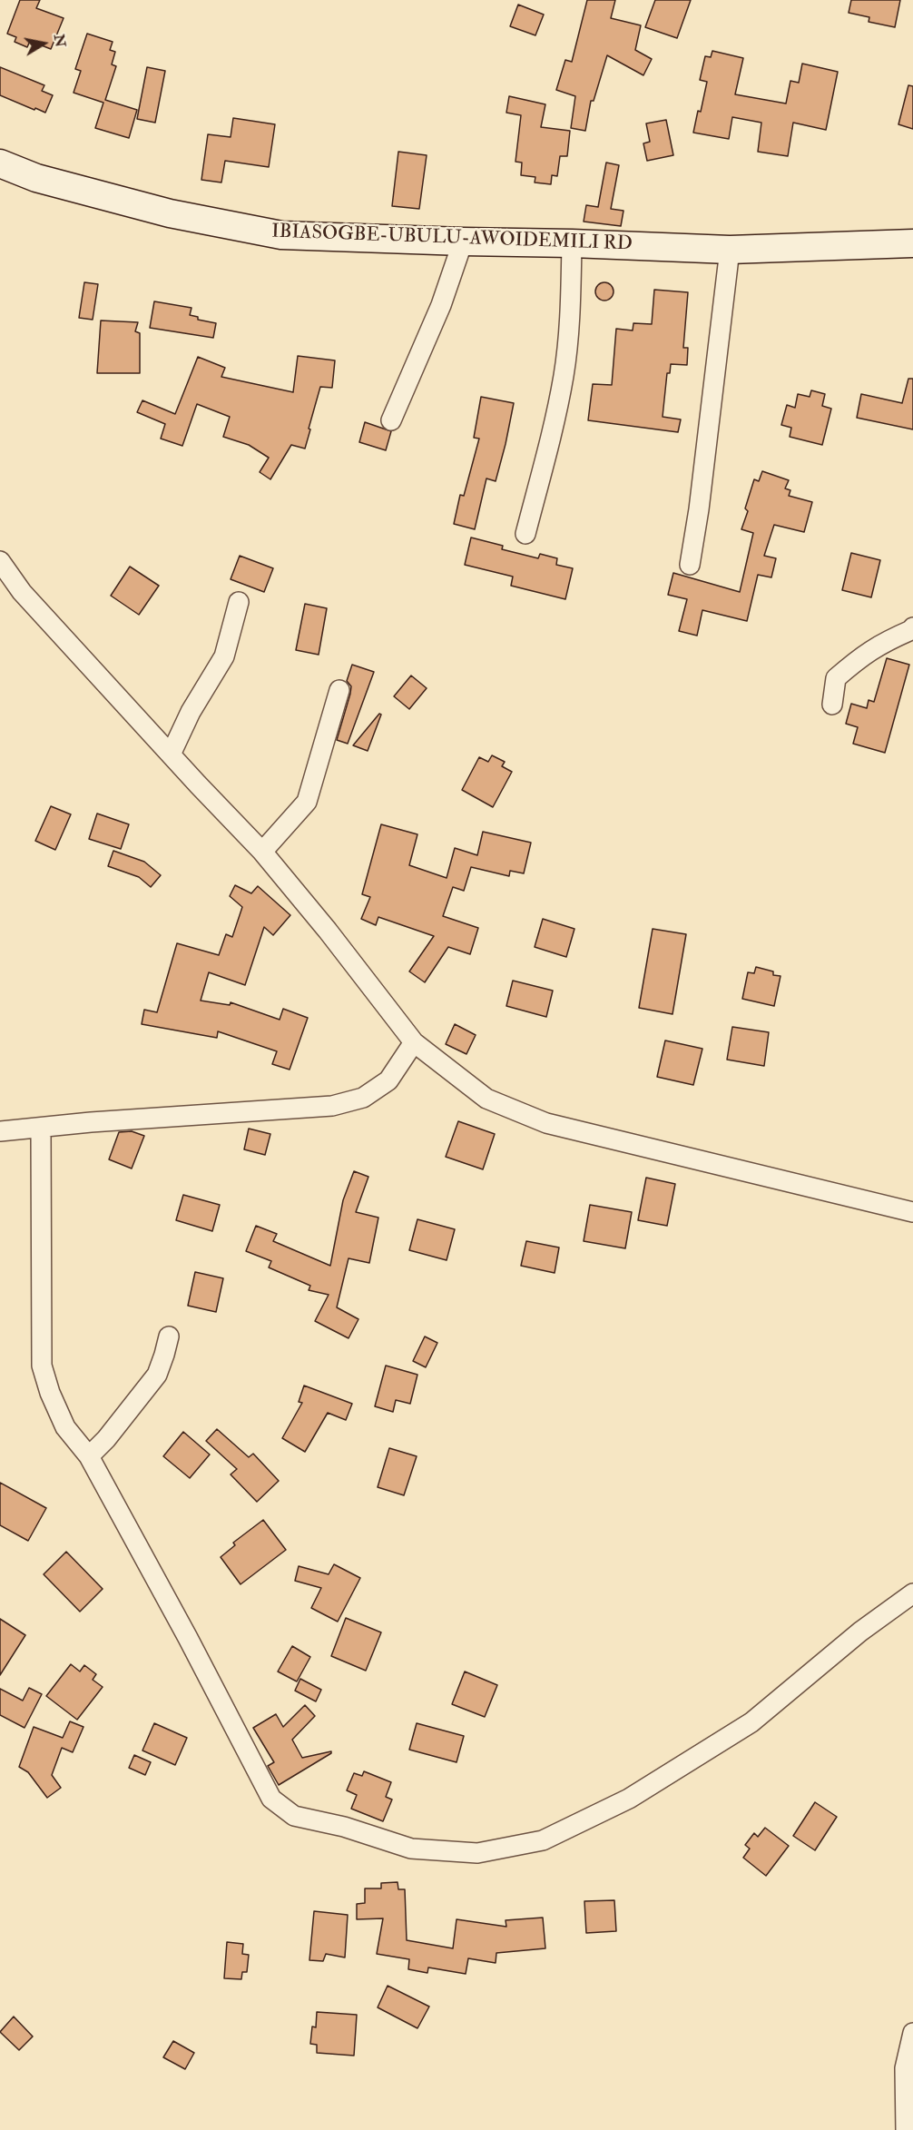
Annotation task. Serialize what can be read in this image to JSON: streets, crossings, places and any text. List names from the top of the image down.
{
  "streets": {
    "street": ["IBIASOGBE-UBULU-AWOIDEMILI RD"]
  },
  "north": "right"
}
